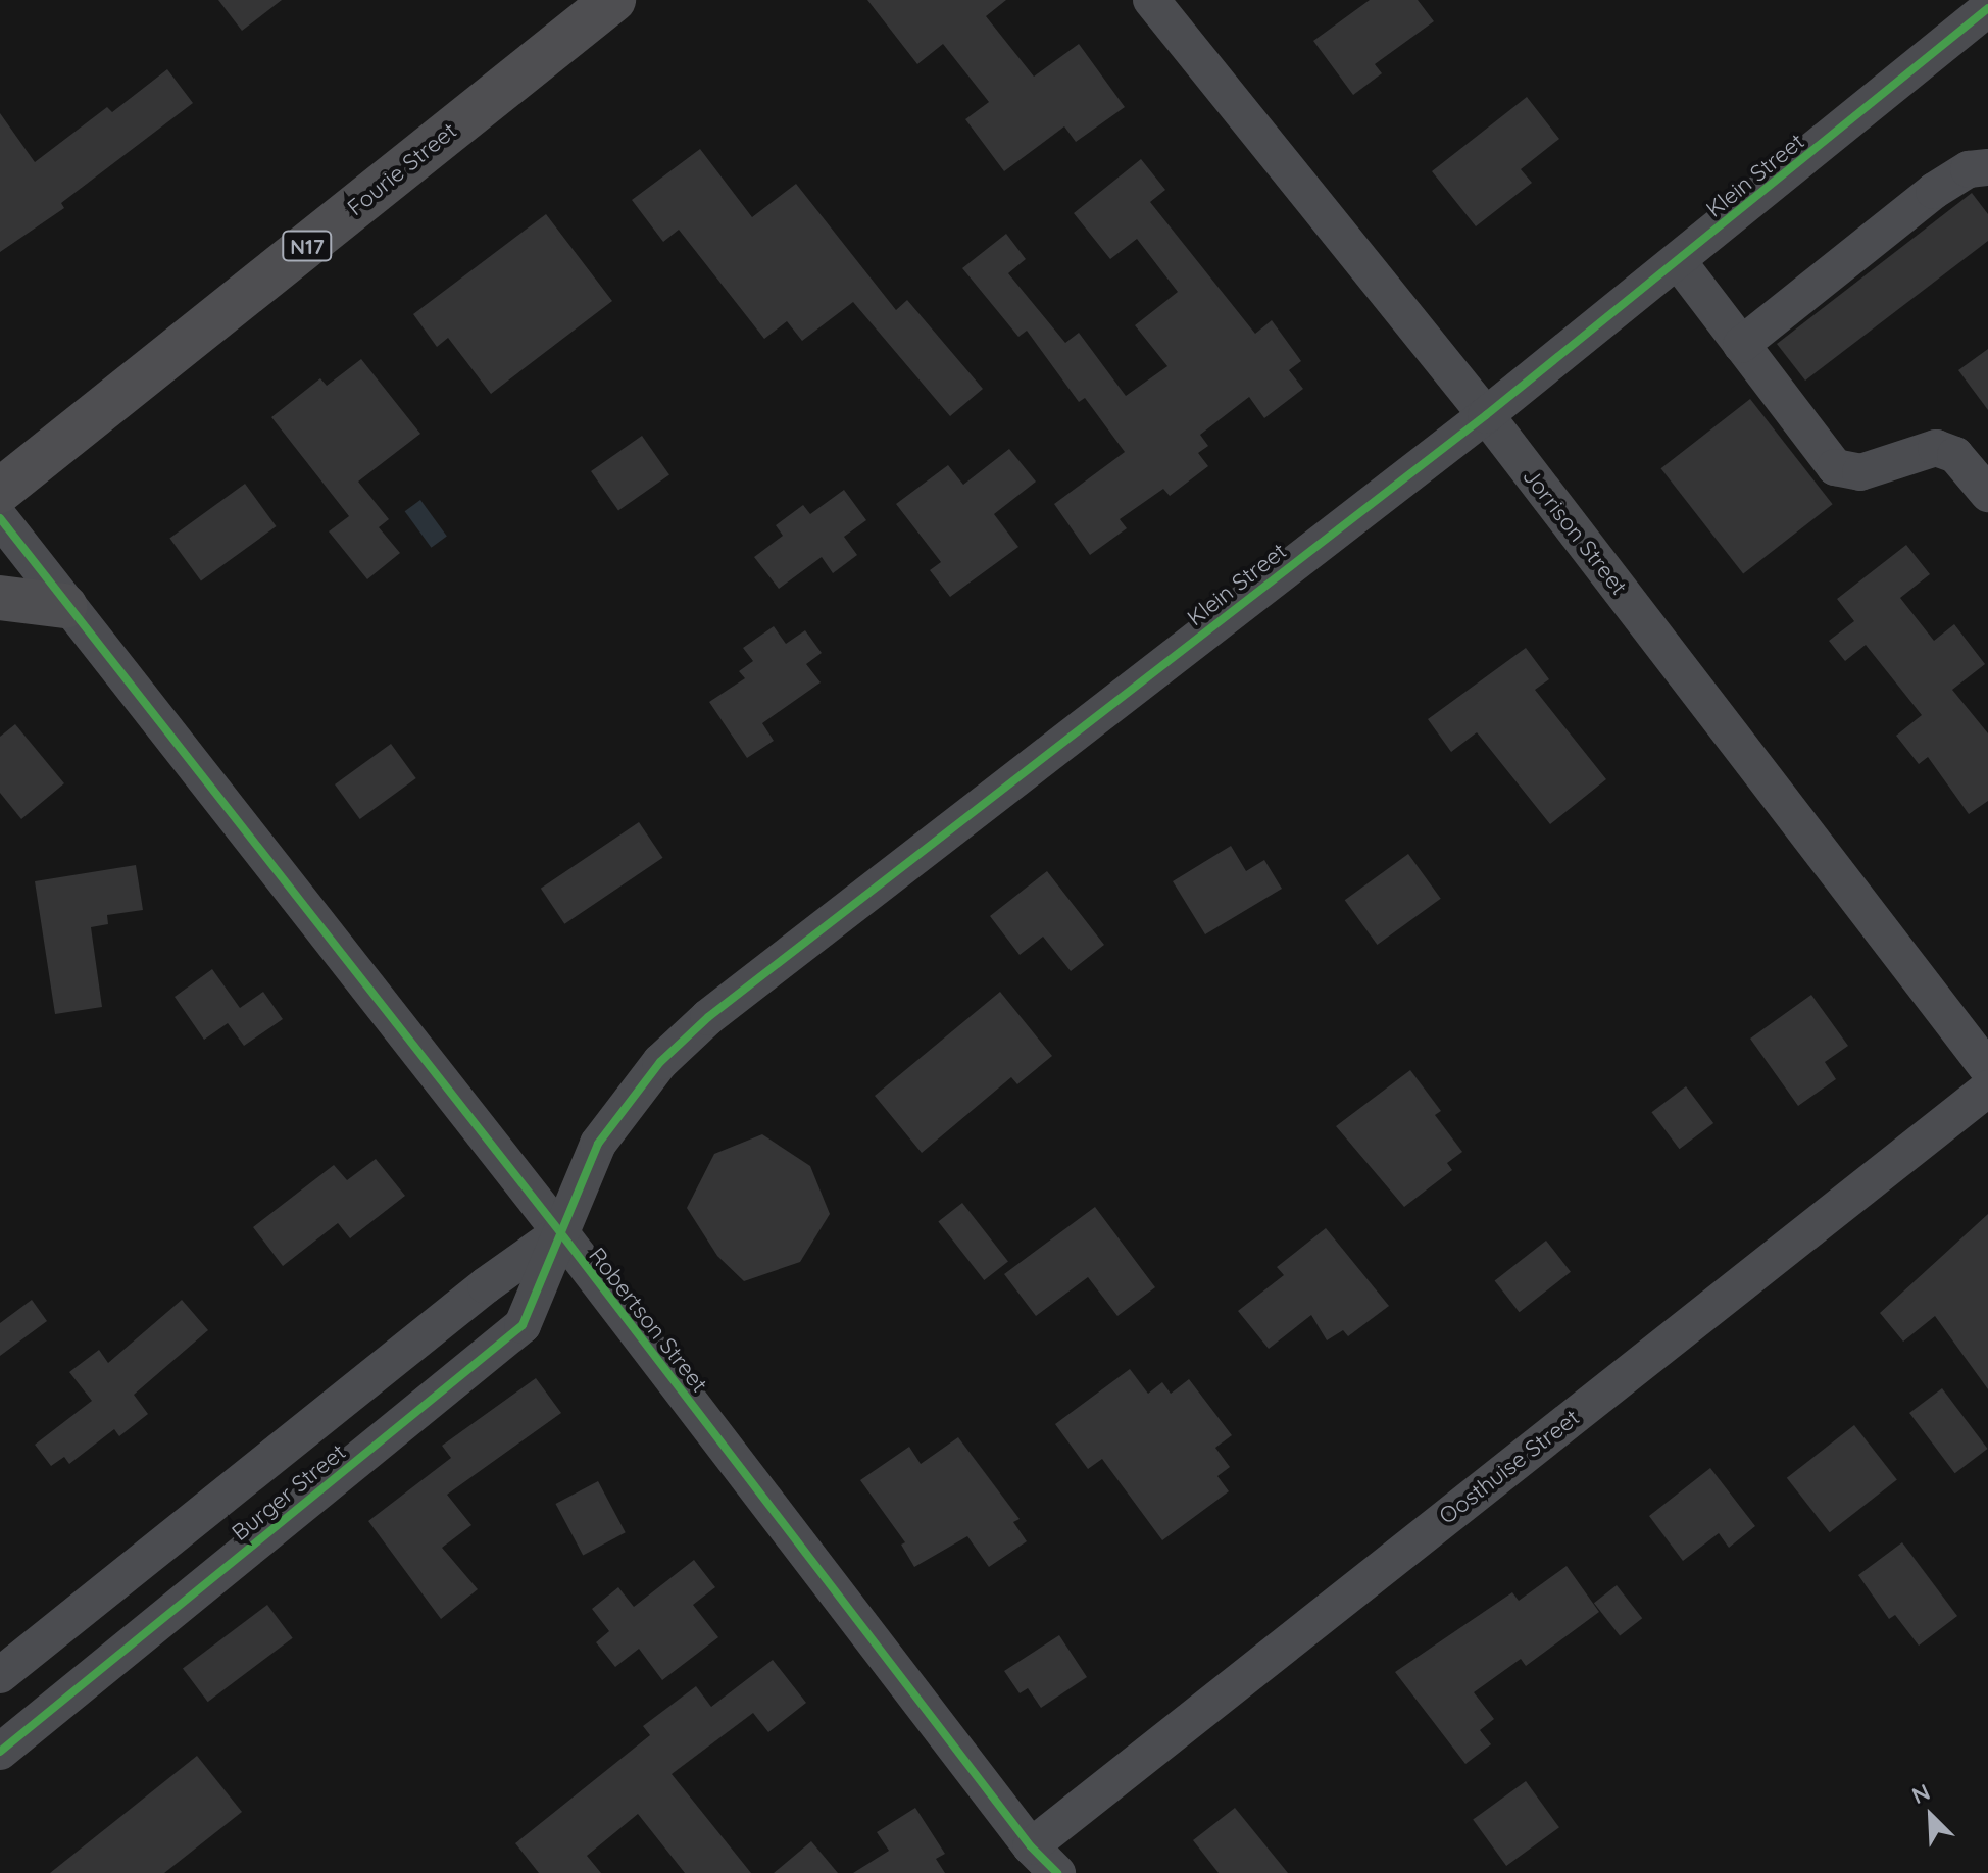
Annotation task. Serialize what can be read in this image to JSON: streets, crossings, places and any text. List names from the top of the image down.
{
  "streets": {
    "highway": ["Fourie Street", "N17"],
    "street": [
      "Klein Street",
      "Jorrison Street",
      "Robertson Street",
      "Oosthuise Street",
      "Burger Street"
    ]
  },
  "crossings": [
    ["Klein Street", "Jorrison Street"],
    ["Klein Street", "Robertson Street"],
    ["Klein Street", "Burger Street"],
    ["Robertson Street", "Oosthuise Street"],
    ["Robertson Street", "Burger Street"]
  ],
  "north": "top left"
}
